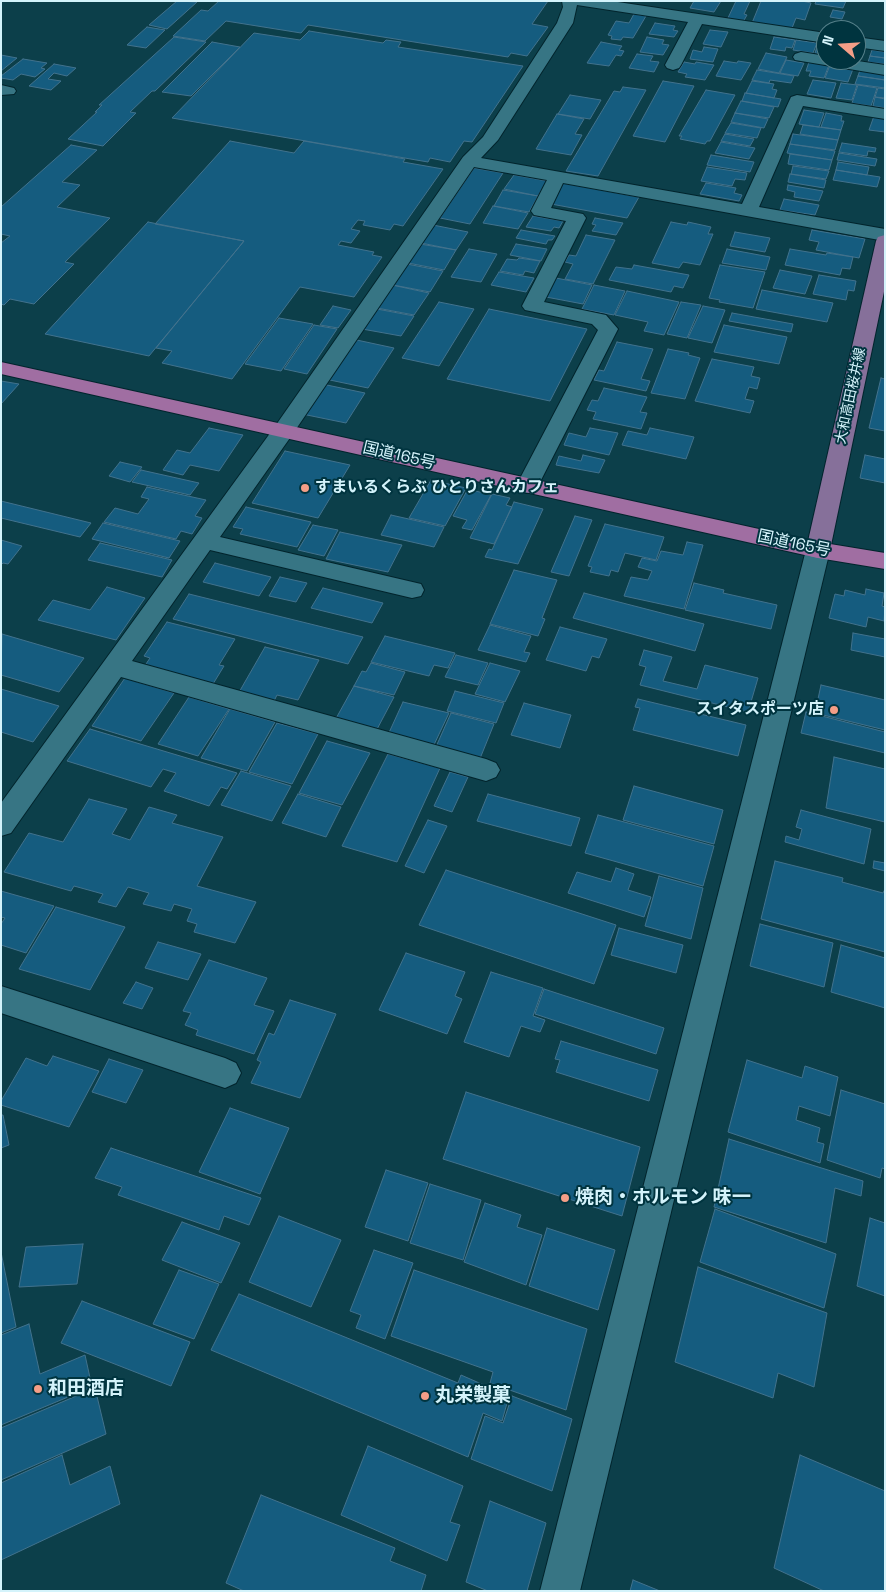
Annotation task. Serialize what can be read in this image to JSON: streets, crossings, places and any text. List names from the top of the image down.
{
  "streets": {
    "highway": ["国道165号"],
    "main road": ["大和高田桜井線"]
  },
  "crossings": [
    ["大和高田桜井線", "国道165号"]
  ],
  "places": [
    "すまいるくらぶ ひとりさんカフェ",
    "スイタスポーツ店",
    "焼肉・ホルモン 味一",
    "和田酒店",
    "丸栄製菓"
  ],
  "north": "left"
}
